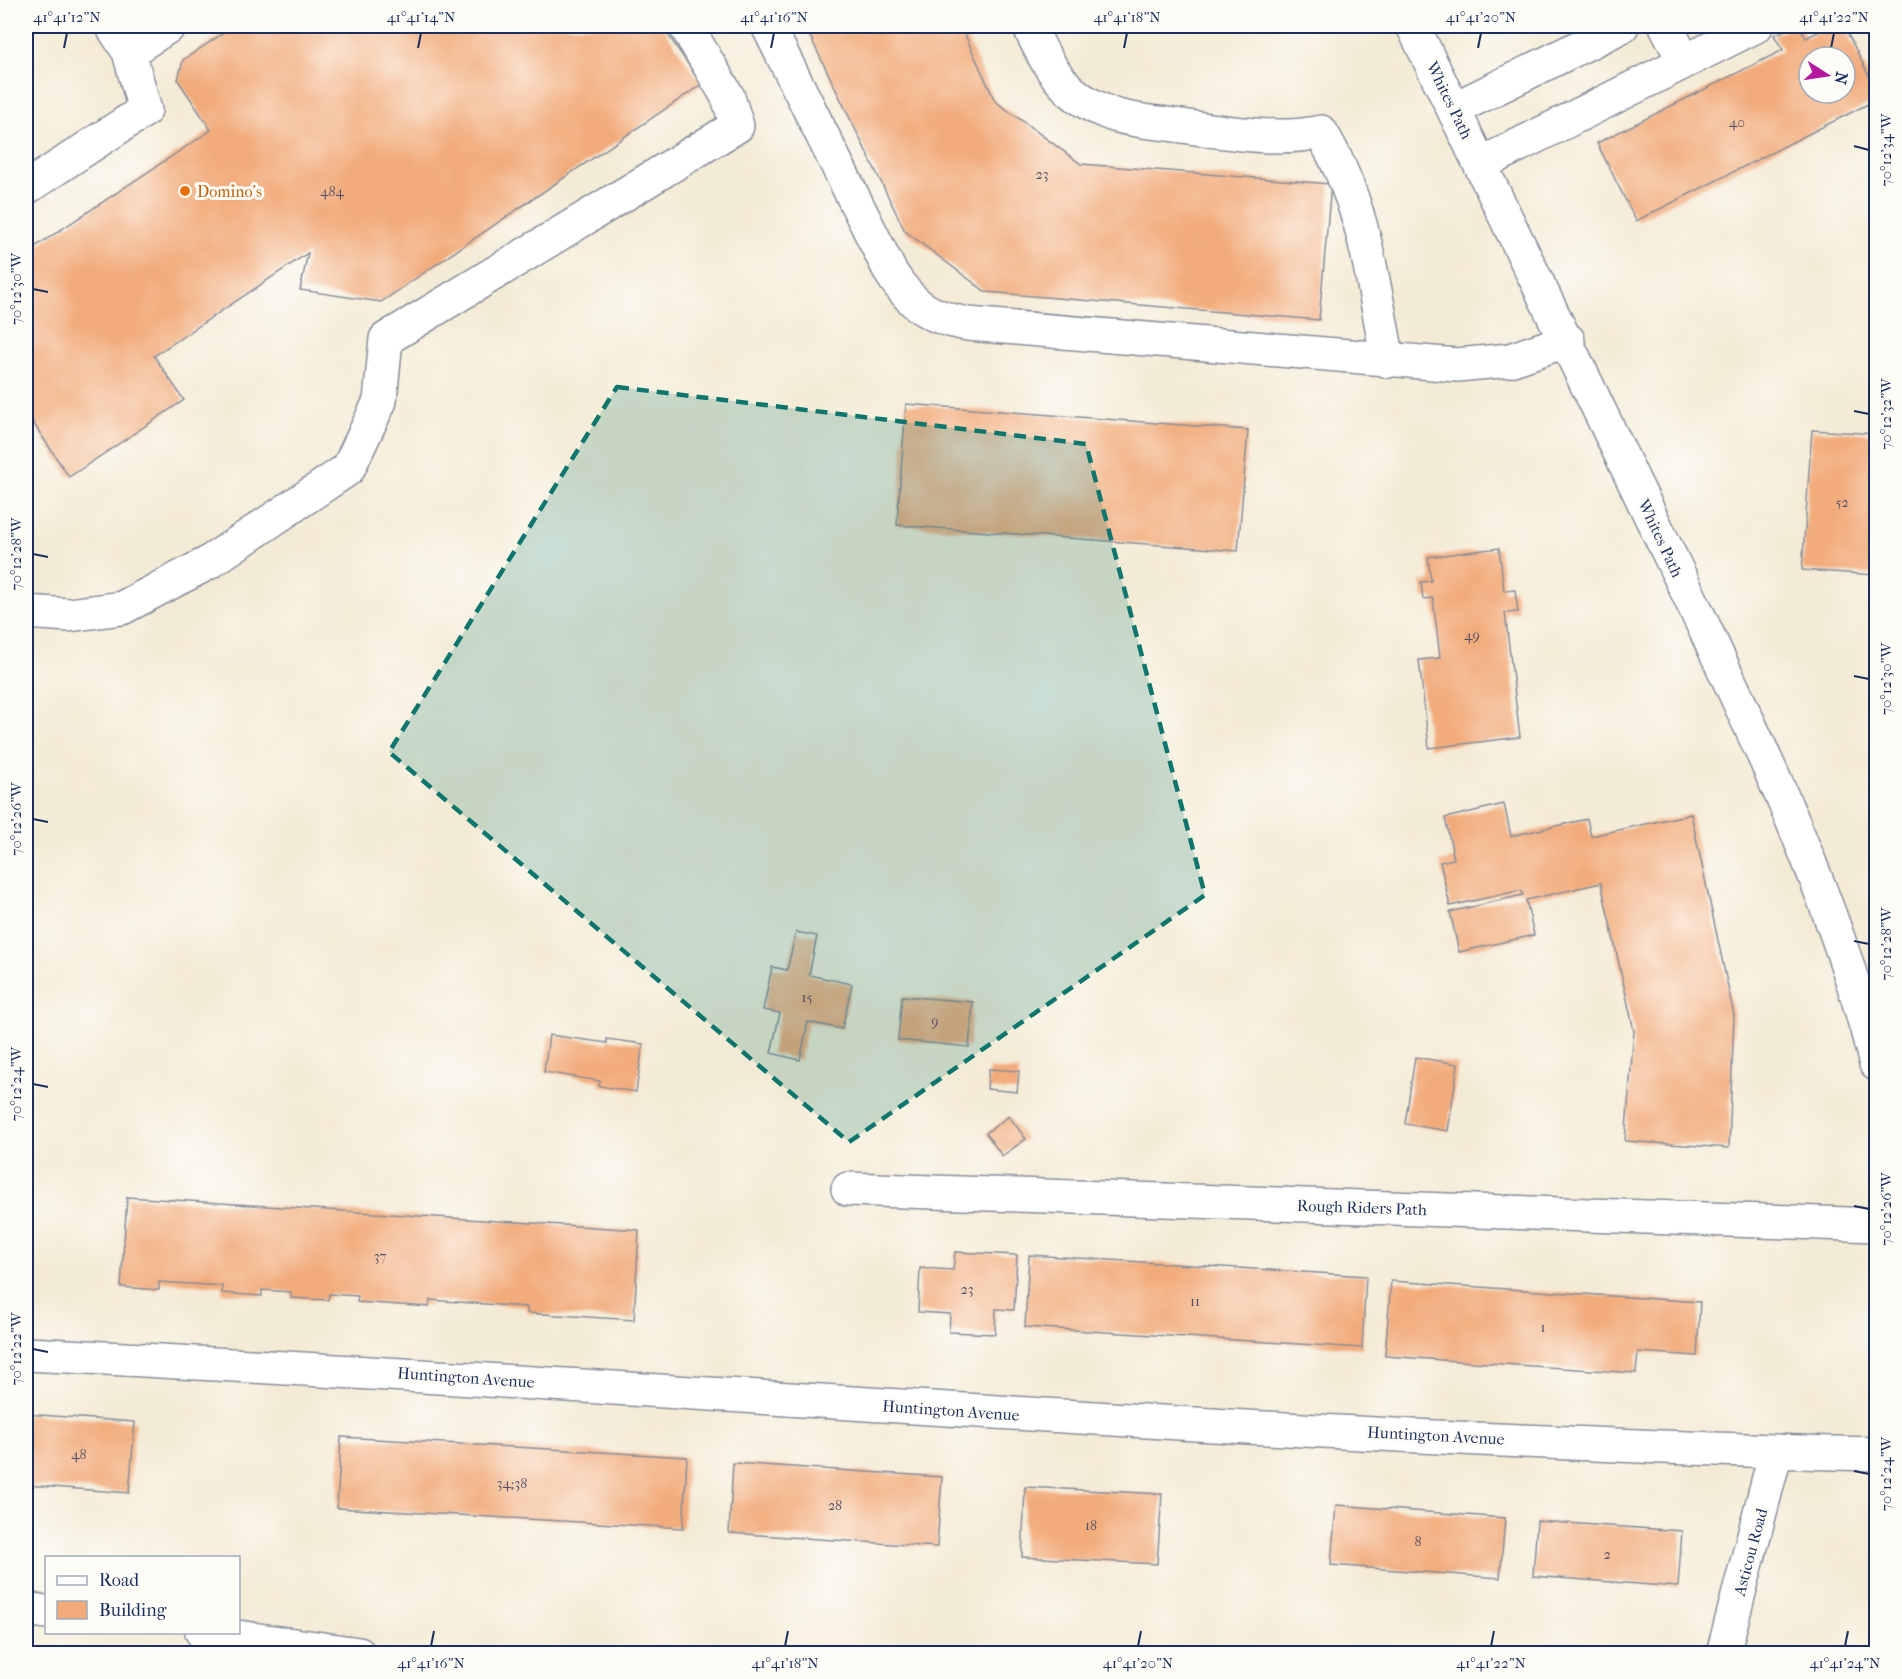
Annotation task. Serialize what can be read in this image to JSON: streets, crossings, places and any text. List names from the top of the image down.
{
  "streets": {
    "street": [
      "Whites Path",
      "Rough Riders Path",
      "Huntington Avenue",
      "Asticou Road"
    ]
  },
  "crossings": [
    ["Huntington Avenue", "Asticou Road"]
  ],
  "places": ["Domino's"],
  "house_numbers": [
    "40",
    "23",
    "484",
    "52",
    "49",
    "15",
    "9",
    "37",
    "23",
    "11",
    "1",
    "48",
    "34;38",
    "28",
    "18",
    "8",
    "2"
  ],
  "legend": ["Road", "Building"],
  "north": "right",
  "coordinates": [
    "41°41'12\"N",
    "41°41'14\"N",
    "41°41'16\"N",
    "41°41'18\"N",
    "41°41'20\"N",
    "41°41'22\"N",
    "70°12'34\"W",
    "70°12'30\"W",
    "70°12'32\"W",
    "70°12'28\"W",
    "70°12'26\"W",
    "70°12'24\"W",
    "70°12'22\"W",
    "41°41'24\"N"
  ]
}
